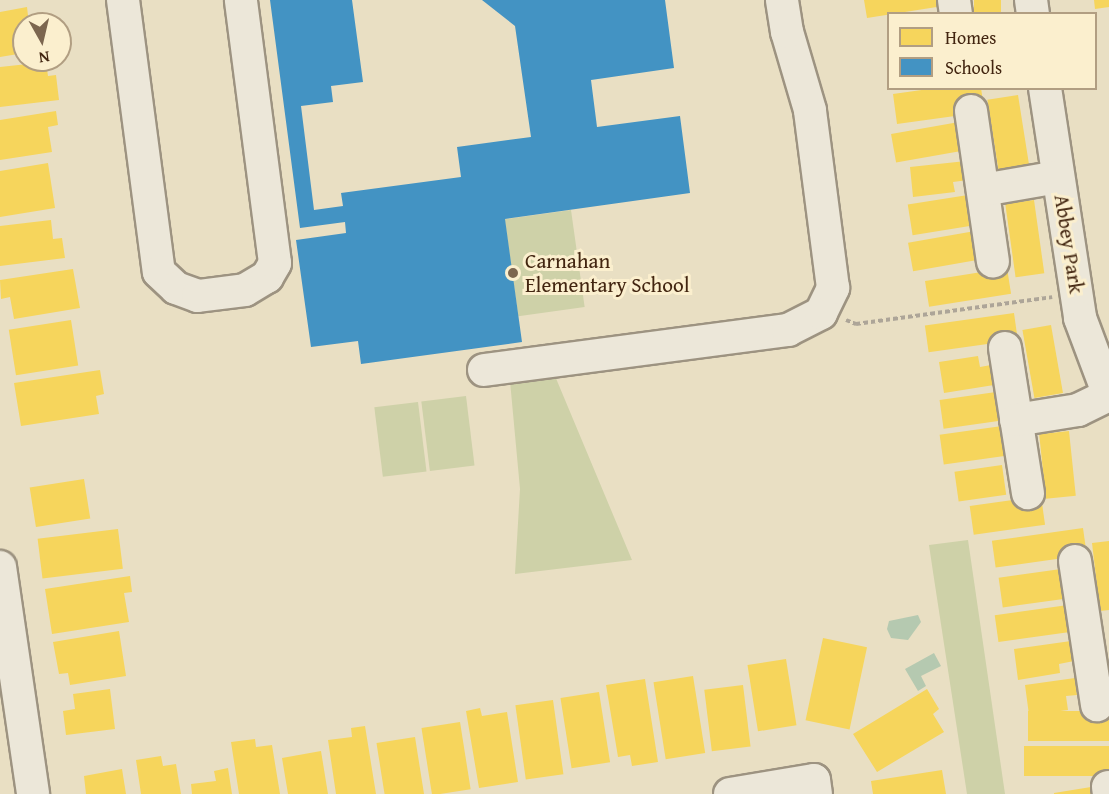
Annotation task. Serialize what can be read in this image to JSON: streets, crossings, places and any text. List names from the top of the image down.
{
  "streets": {
    "street": ["Abbey Park"]
  },
  "places": ["Carnahan Elementary School"],
  "legend": ["Homes", "Schools"],
  "north": "bottom"
}
